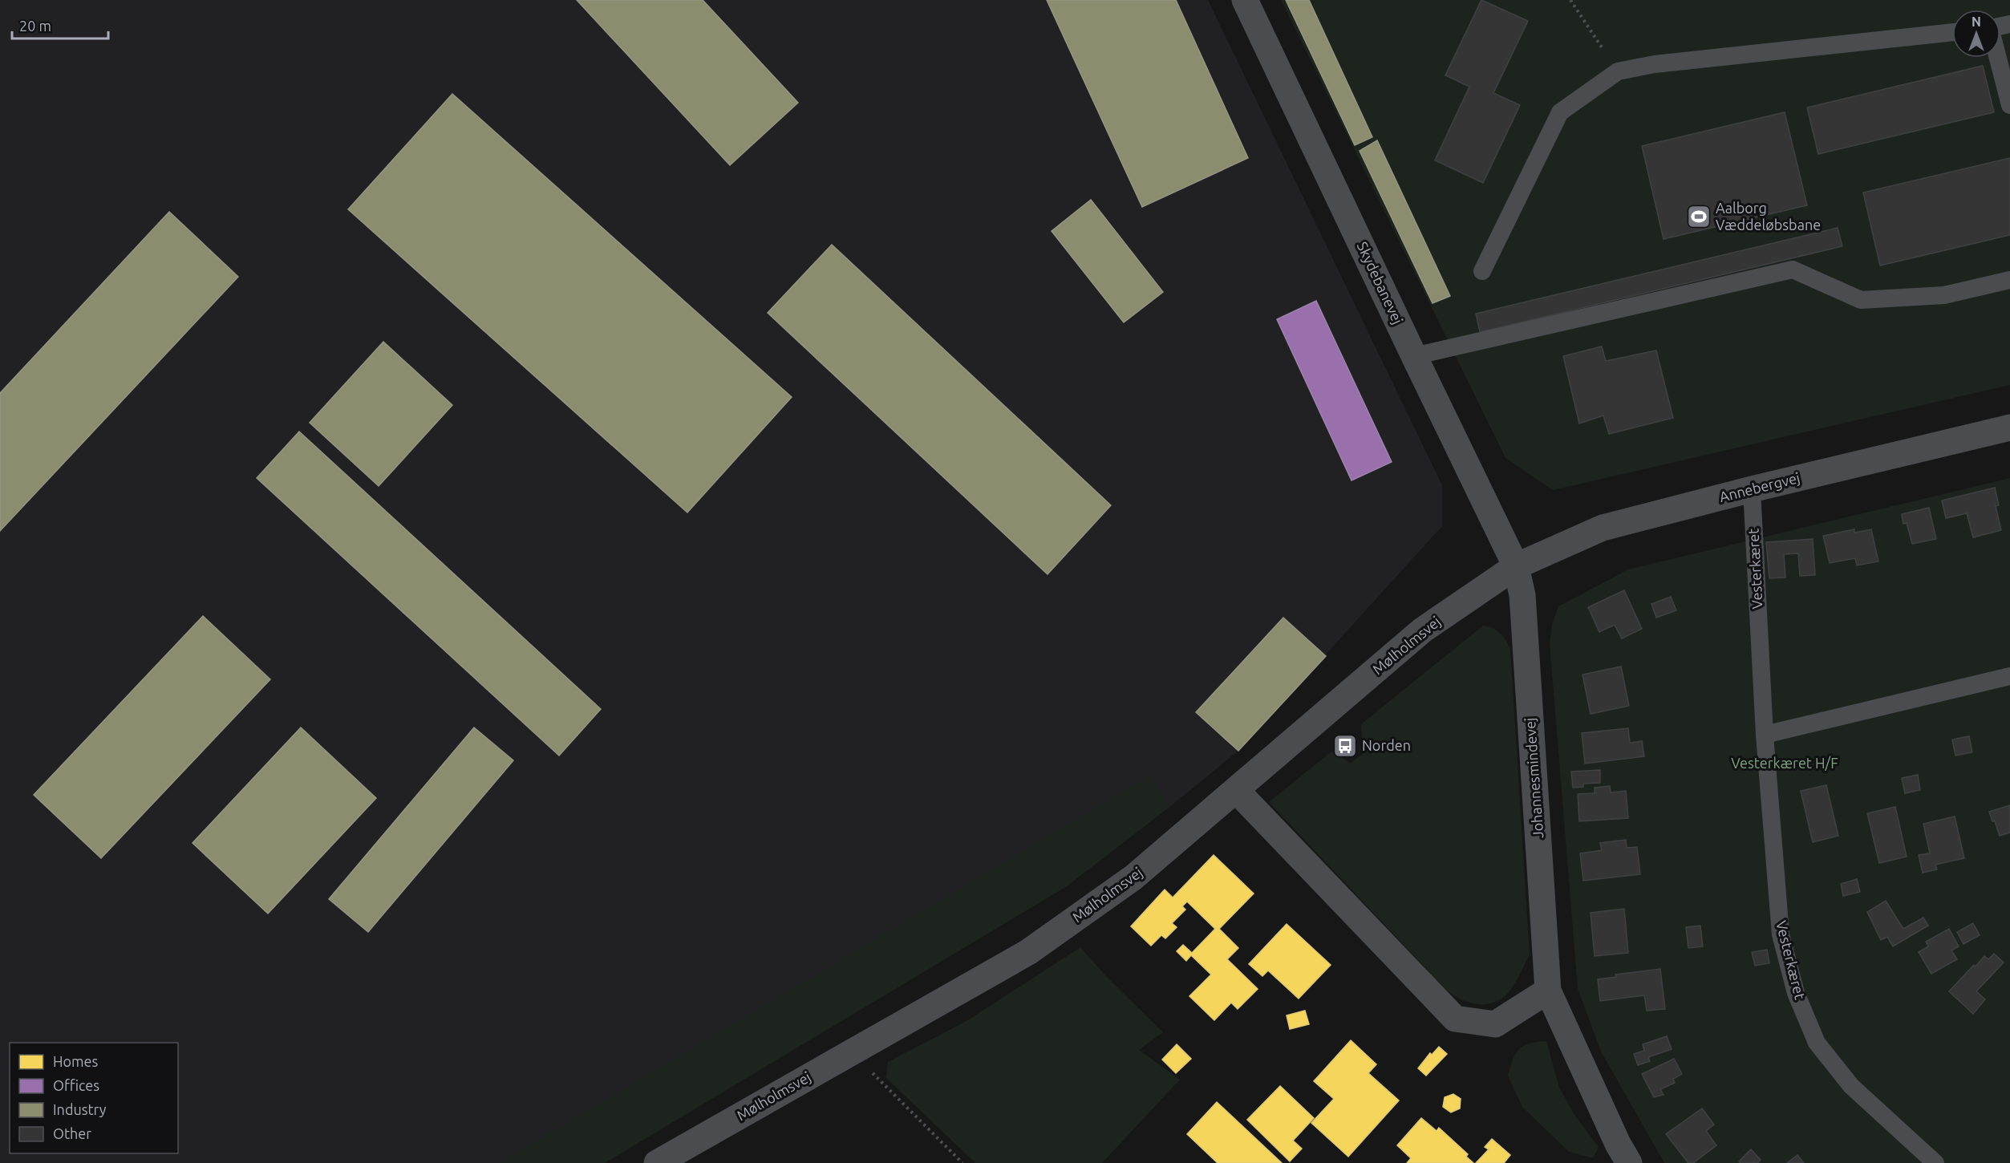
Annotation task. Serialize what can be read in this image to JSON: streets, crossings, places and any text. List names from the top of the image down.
{
  "streets": {
    "street": [
      "Skydebanevej",
      "Annebergvej",
      "Mølholmsvej",
      "Johannesmindevej"
    ],
    "lane": ["Vesterkæret"]
  },
  "crossings": [
    ["Skydebanevej", "Annebergvej"],
    ["Skydebanevej", "Mølholmsvej"],
    ["Skydebanevej", "Johannesmindevej"],
    ["Annebergvej", "Vesterkæret"],
    ["Annebergvej", "Mølholmsvej"],
    ["Annebergvej", "Johannesmindevej"],
    ["Mølholmsvej", "Johannesmindevej"]
  ],
  "parks": ["Vesterkæret H/F"],
  "places": {
    "sports": ["Aalborg Væddeløbsbane"],
    "bus stop": ["Norden"]
  },
  "legend": [
    "Homes",
    "Offices",
    "Industry",
    "Other"
  ],
  "scale_bar": "20 m",
  "north": "top"
}
